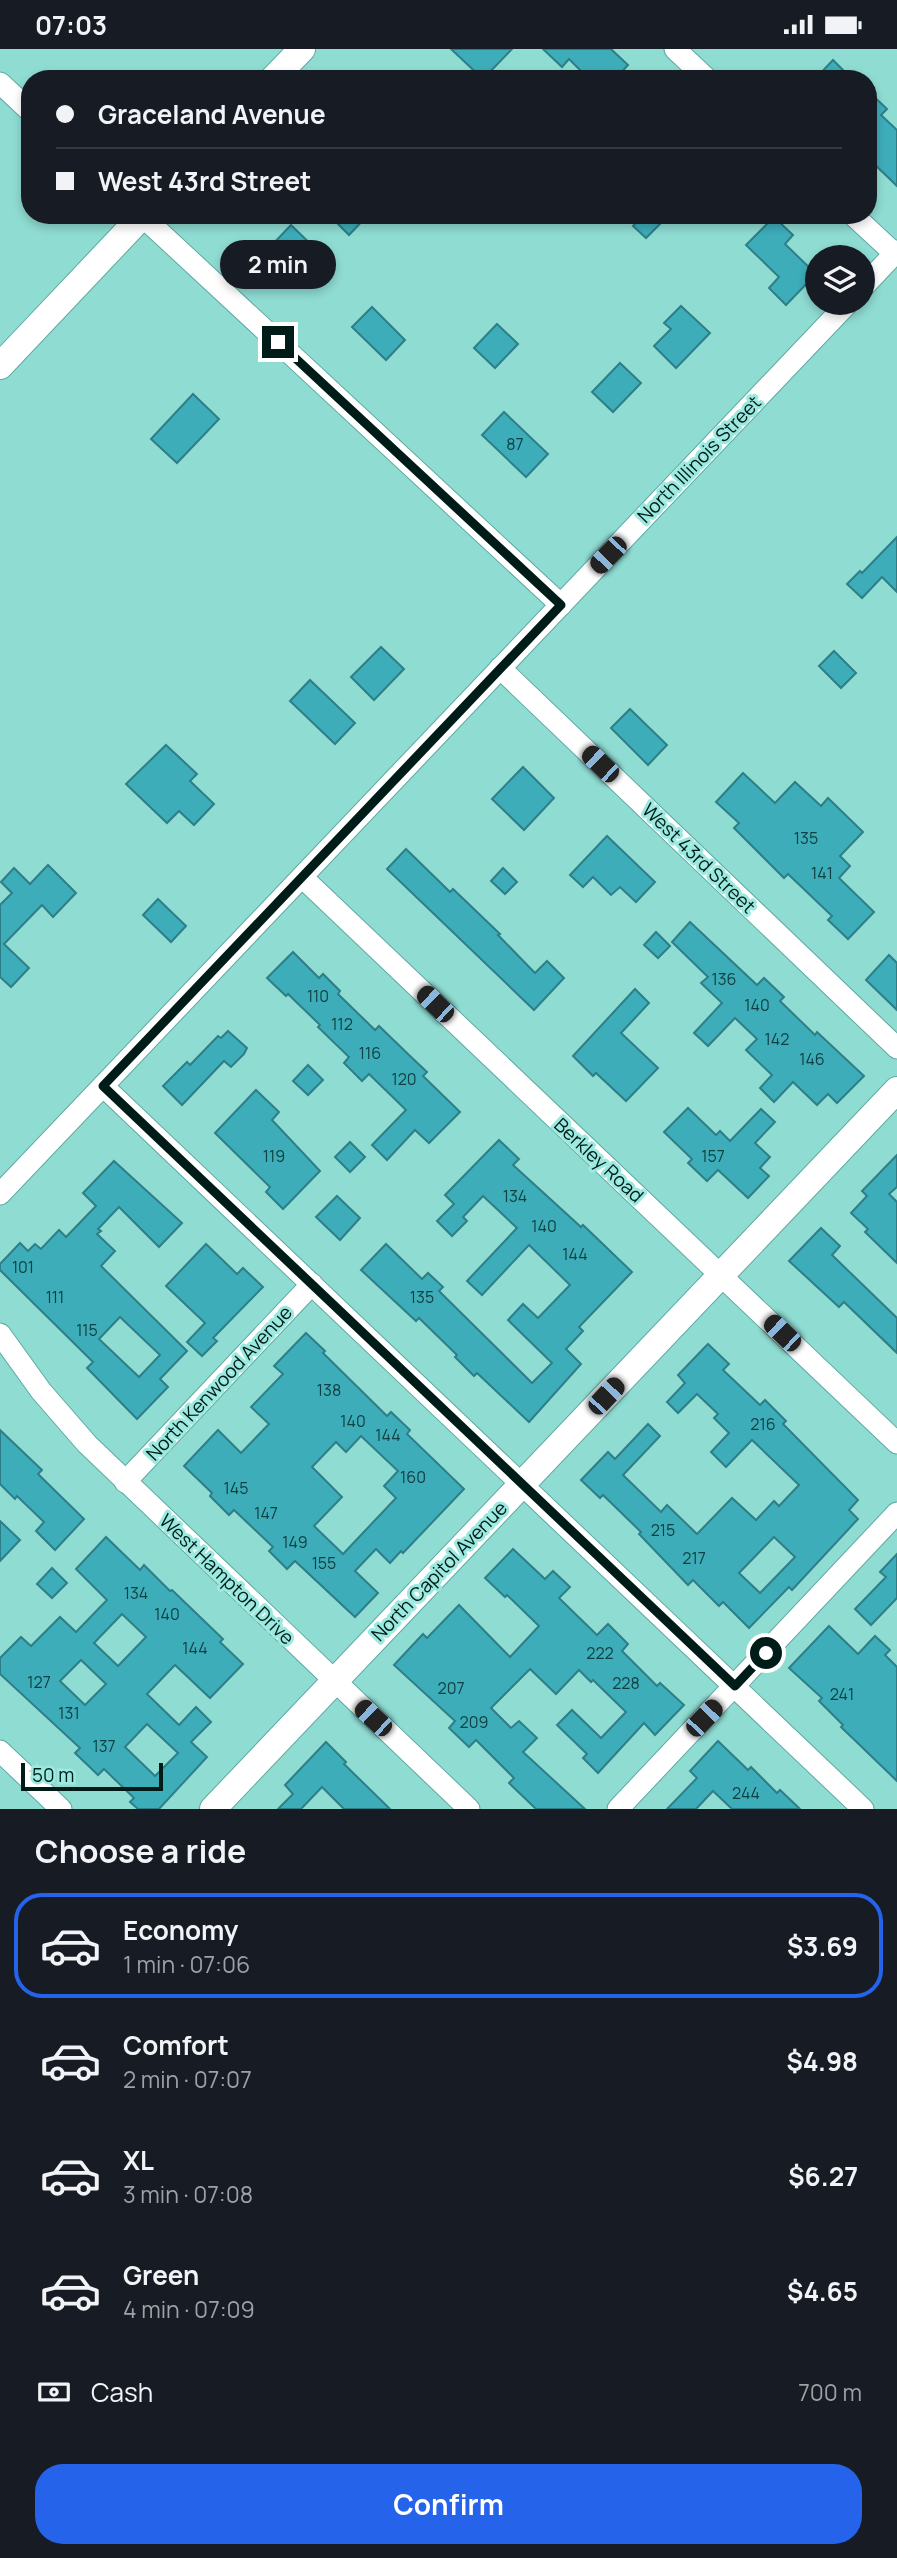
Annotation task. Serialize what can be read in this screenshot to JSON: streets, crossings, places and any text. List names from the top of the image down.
{
  "streets": {
    "main road": ["North Capitol Avenue"],
    "street": [
      "North Illinois Street",
      "West 43rd Street",
      "Berkley Road",
      "North Kenwood Avenue",
      "West Hampton Drive"
    ]
  },
  "crossings": [
    ["North Illinois Street", "West 43rd Street"],
    ["North Illinois Street", "Berkley Road"],
    ["Berkley Road", "North Capitol Avenue"],
    ["North Kenwood Avenue", "West Hampton Drive"],
    ["North Capitol Avenue", "West Hampton Drive"]
  ],
  "house_numbers": [
    "87",
    "135",
    "141",
    "136",
    "110",
    "140",
    "112",
    "142",
    "116",
    "146",
    "120",
    "119",
    "157",
    "134",
    "140",
    "144",
    "101",
    "111",
    "135",
    "115",
    "138",
    "140",
    "216",
    "144",
    "160",
    "145",
    "147",
    "215",
    "149",
    "217",
    "155",
    "134",
    "140",
    "144",
    "222",
    "127",
    "228",
    "207",
    "241",
    "131",
    "209",
    "137",
    "244"
  ],
  "scale_bar": "50 m",
  "page": {
    "status": "07:03",
    "banner": ["Graceland Avenue", "West 43rd Street"],
    "bubble": "2 min",
    "scale": "50 m",
    "heading": "Choose a ride",
    "list": [
      {
        "name": "Economy",
        "note": "1 min · 07:06",
        "value": "$3.69"
      },
      {
        "name": "Comfort",
        "note": "2 min · 07:07",
        "value": "$4.98"
      },
      {
        "name": "XL",
        "note": "3 min · 07:08",
        "value": "$6.27"
      },
      {
        "name": "Green",
        "note": "4 min · 07:09",
        "value": "$4.65"
      }
    ],
    "pay": ["Cash", "700 m"],
    "buttons": "Confirm"
  }
}
